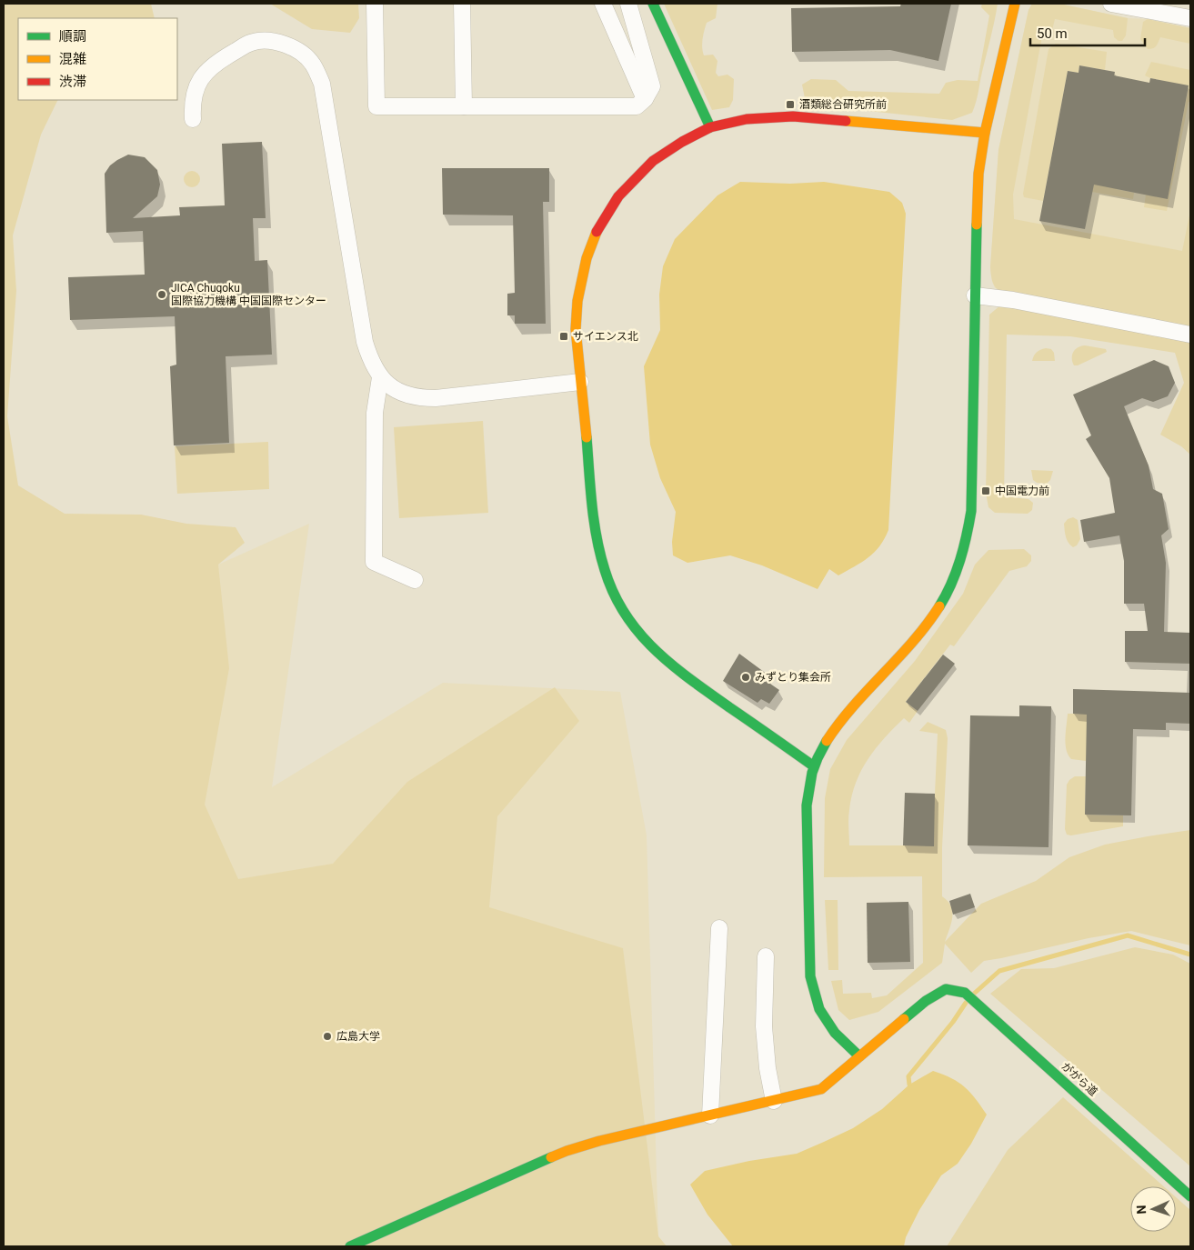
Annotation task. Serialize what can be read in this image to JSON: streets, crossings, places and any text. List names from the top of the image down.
{
  "streets": {
    "street": ["ががら道"]
  },
  "places": {
    "transit": ["酒類総合研究所前", "サイエンス北", "中国電力前"],
    "other": ["JICA Chugoku 国際協力機構 中国国際センター", "みずとり集会所", "広島大学"]
  },
  "legend": ["順調", "混雑", "渋滞"],
  "scale_bar": "50 m",
  "north": "left"
}
